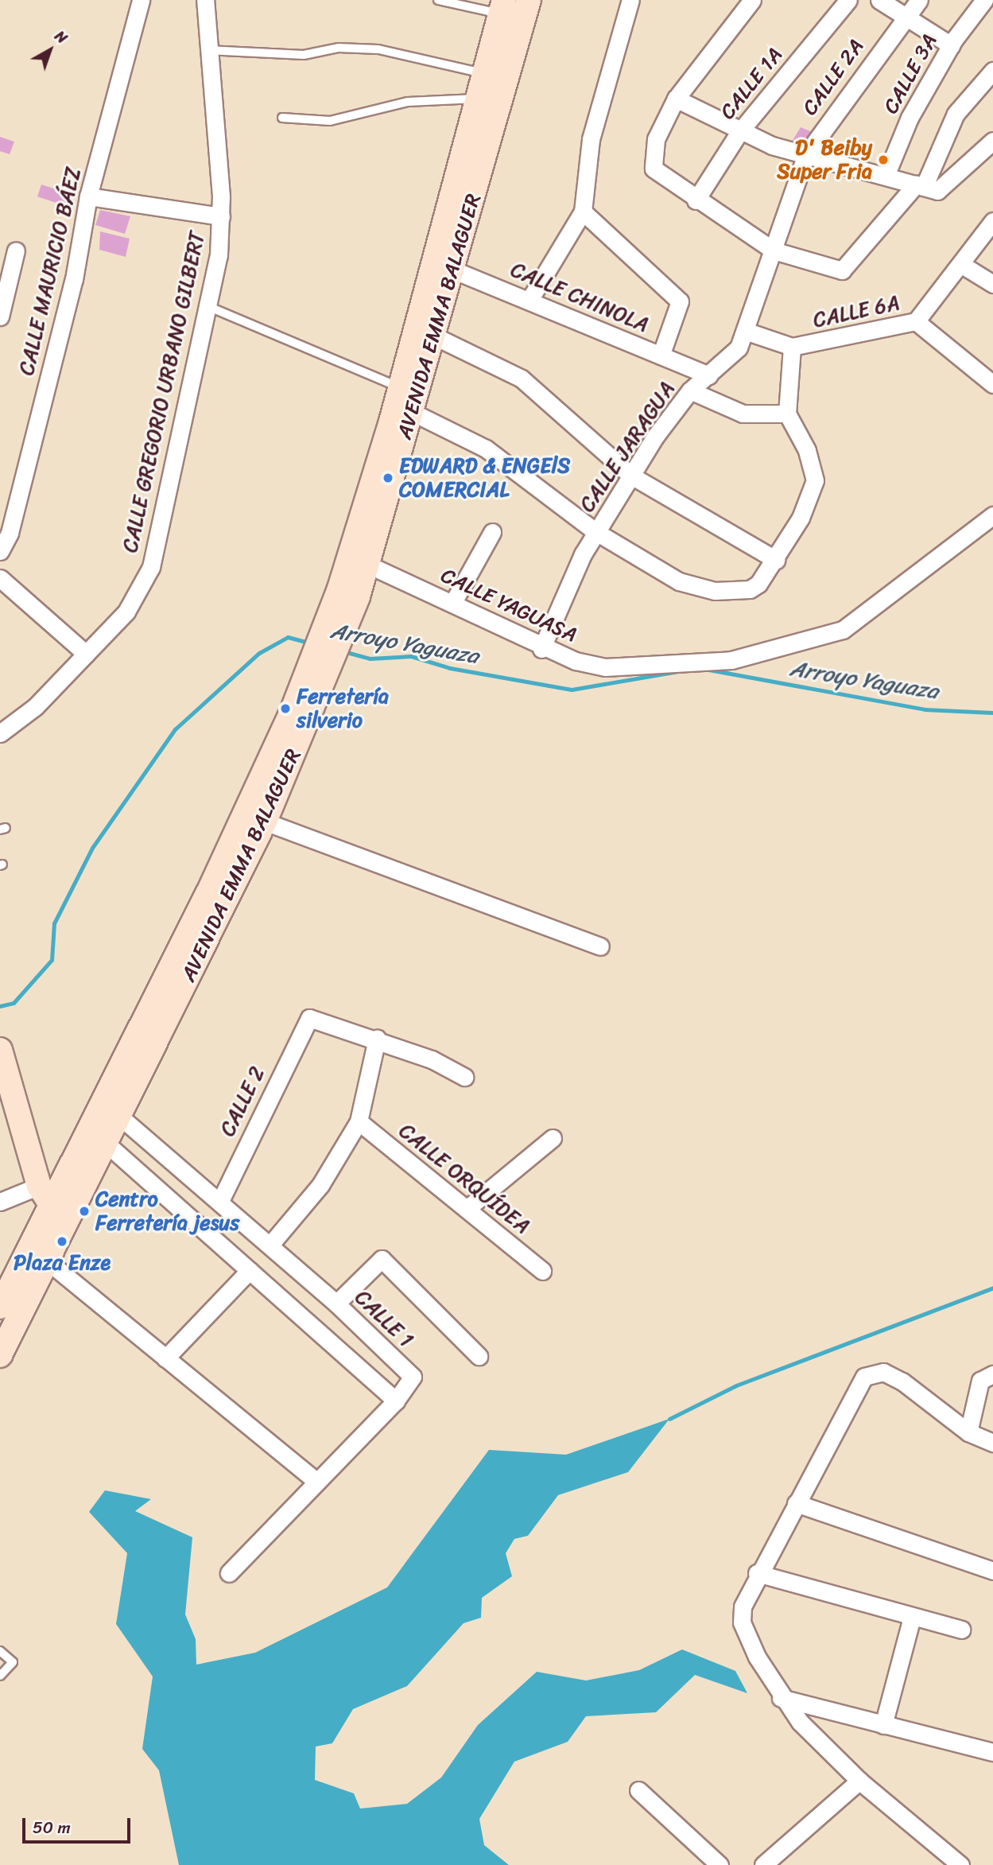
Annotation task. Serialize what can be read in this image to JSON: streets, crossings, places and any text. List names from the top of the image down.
{
  "streets": {
    "street": [
      "CALLE 3A",
      "CALLE 2A",
      "CALLE 1A",
      "CALLE MAURICIO BÁEZ",
      "CALLE CHINOLA",
      "CALLE 6A",
      "AVENIDA EMMA BALAGUER",
      "CALLE GREGORIO URBANO GILBERT",
      "CALLE JARAGUA",
      "CALLE YAGUASA",
      "CALLE 2",
      "CALLE ORQUÍDEA",
      "CALLE 1"
    ]
  },
  "crossings": [
    ["CALLE 2A", "CALLE JARAGUA"],
    ["CALLE CHINOLA", "AVENIDA EMMA BALAGUER"],
    ["CALLE CHINOLA", "CALLE JARAGUA"],
    ["CALLE 6A", "CALLE JARAGUA"],
    ["AVENIDA EMMA BALAGUER", "CALLE YAGUASA"],
    ["AVENIDA EMMA BALAGUER", "CALLE 1"],
    ["CALLE JARAGUA", "CALLE YAGUASA"],
    ["CALLE 2", "CALLE 1"]
  ],
  "water": ["Arroyo Yaguaza"],
  "places": [
    "D' Beiby Super Fria",
    "EDWARD & ENGElS COMERCIAL",
    "Ferretería silverio",
    "Centro Ferretería jesus",
    "Plaza Enze"
  ],
  "scale_bar": "50 m",
  "north": "top right"
}
